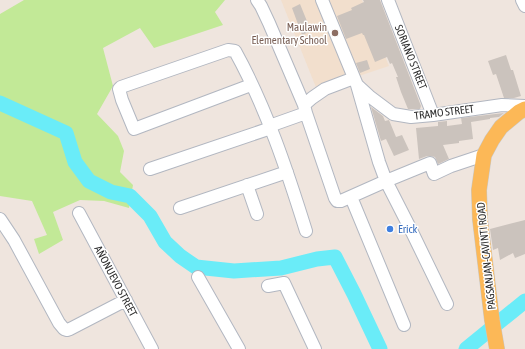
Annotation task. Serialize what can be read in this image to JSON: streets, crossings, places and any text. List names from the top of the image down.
{
  "streets": {
    "main road": ["PAGSANJAN-CAVINTI ROAD"],
    "street": ["SORIANO STREET", "TRAMO STREET", "AÑONUEVO STREET"]
  },
  "crossings": [
    ["SORIANO STREET", "TRAMO STREET"],
    ["TRAMO STREET", "PAGSANJAN-CAVINTI ROAD"]
  ],
  "places": ["Maulawin Elementary School", "Erick"]
}
